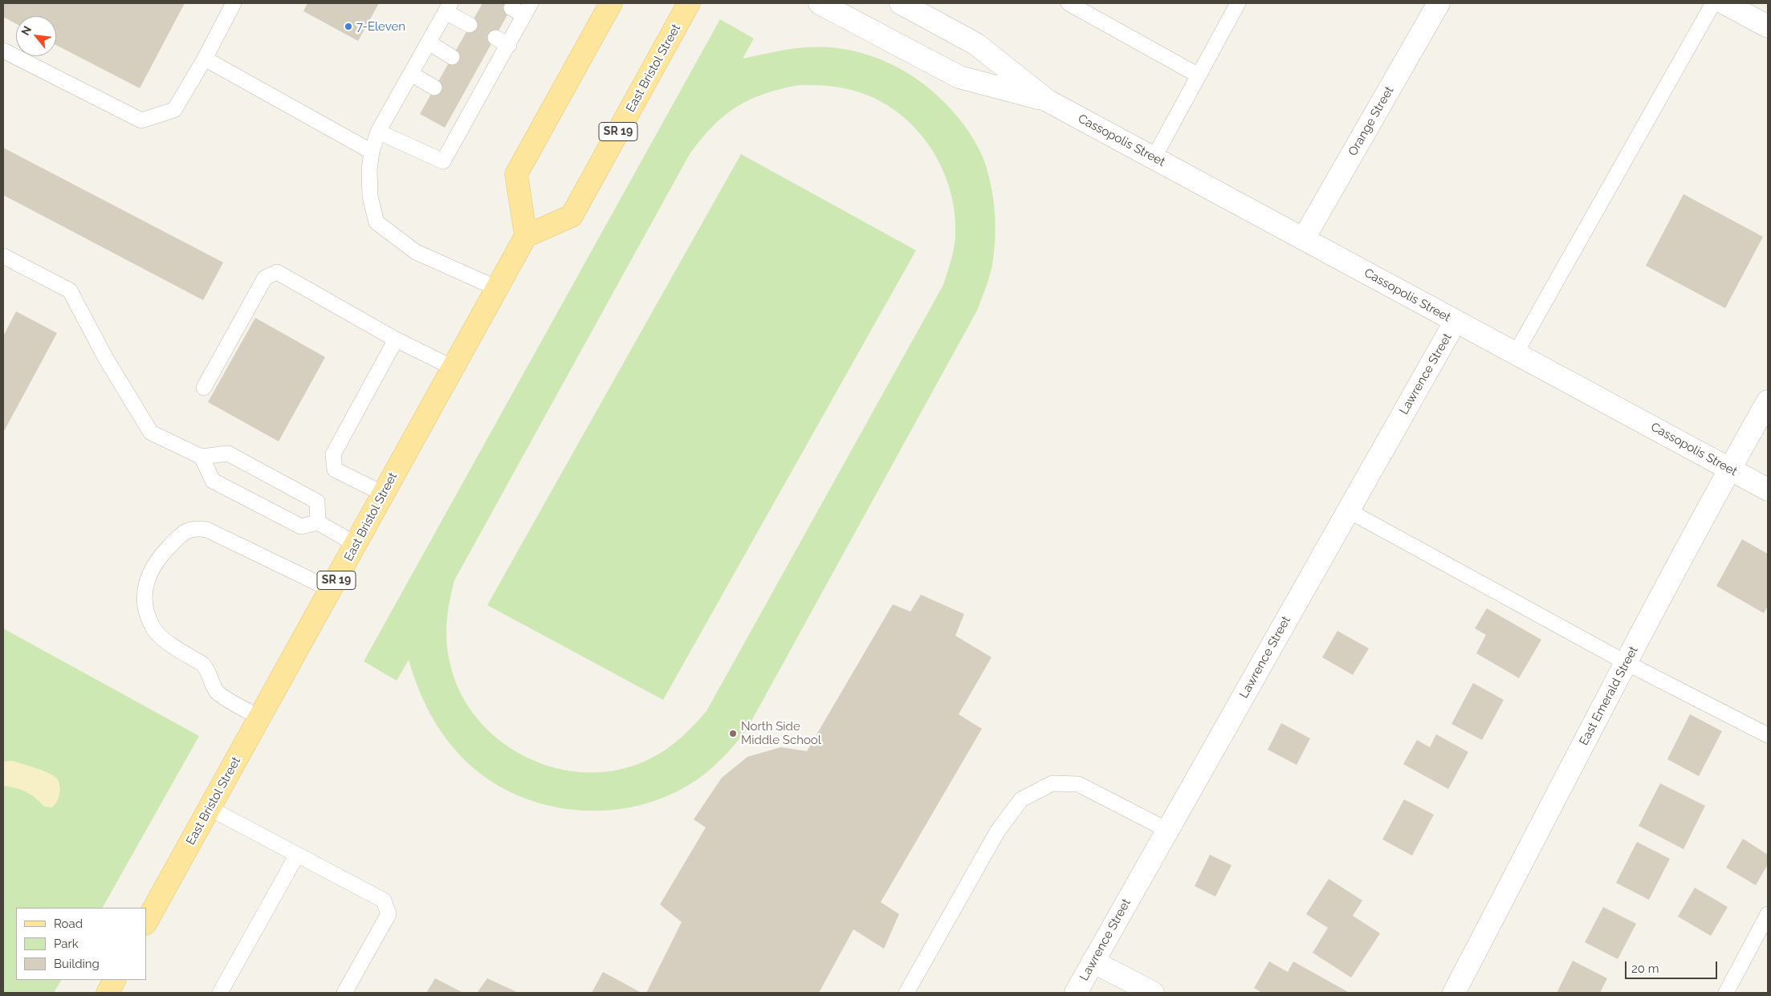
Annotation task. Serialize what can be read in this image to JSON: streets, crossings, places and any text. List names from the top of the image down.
{
  "streets": {
    "main road": ["East Bristol Street", "SR 19"],
    "street": [
      "Orange Street",
      "Cassopolis Street",
      "Lawrence Street",
      "East Emerald Street"
    ]
  },
  "crossings": [
    ["Orange Street", "Cassopolis Street"],
    ["Cassopolis Street", "Lawrence Street"],
    ["Cassopolis Street", "East Emerald Street"]
  ],
  "places": ["7-Eleven", "North Side Middle School"],
  "legend": ["Road", "Park", "Building"],
  "scale_bar": "20 m",
  "north": "top left"
}
